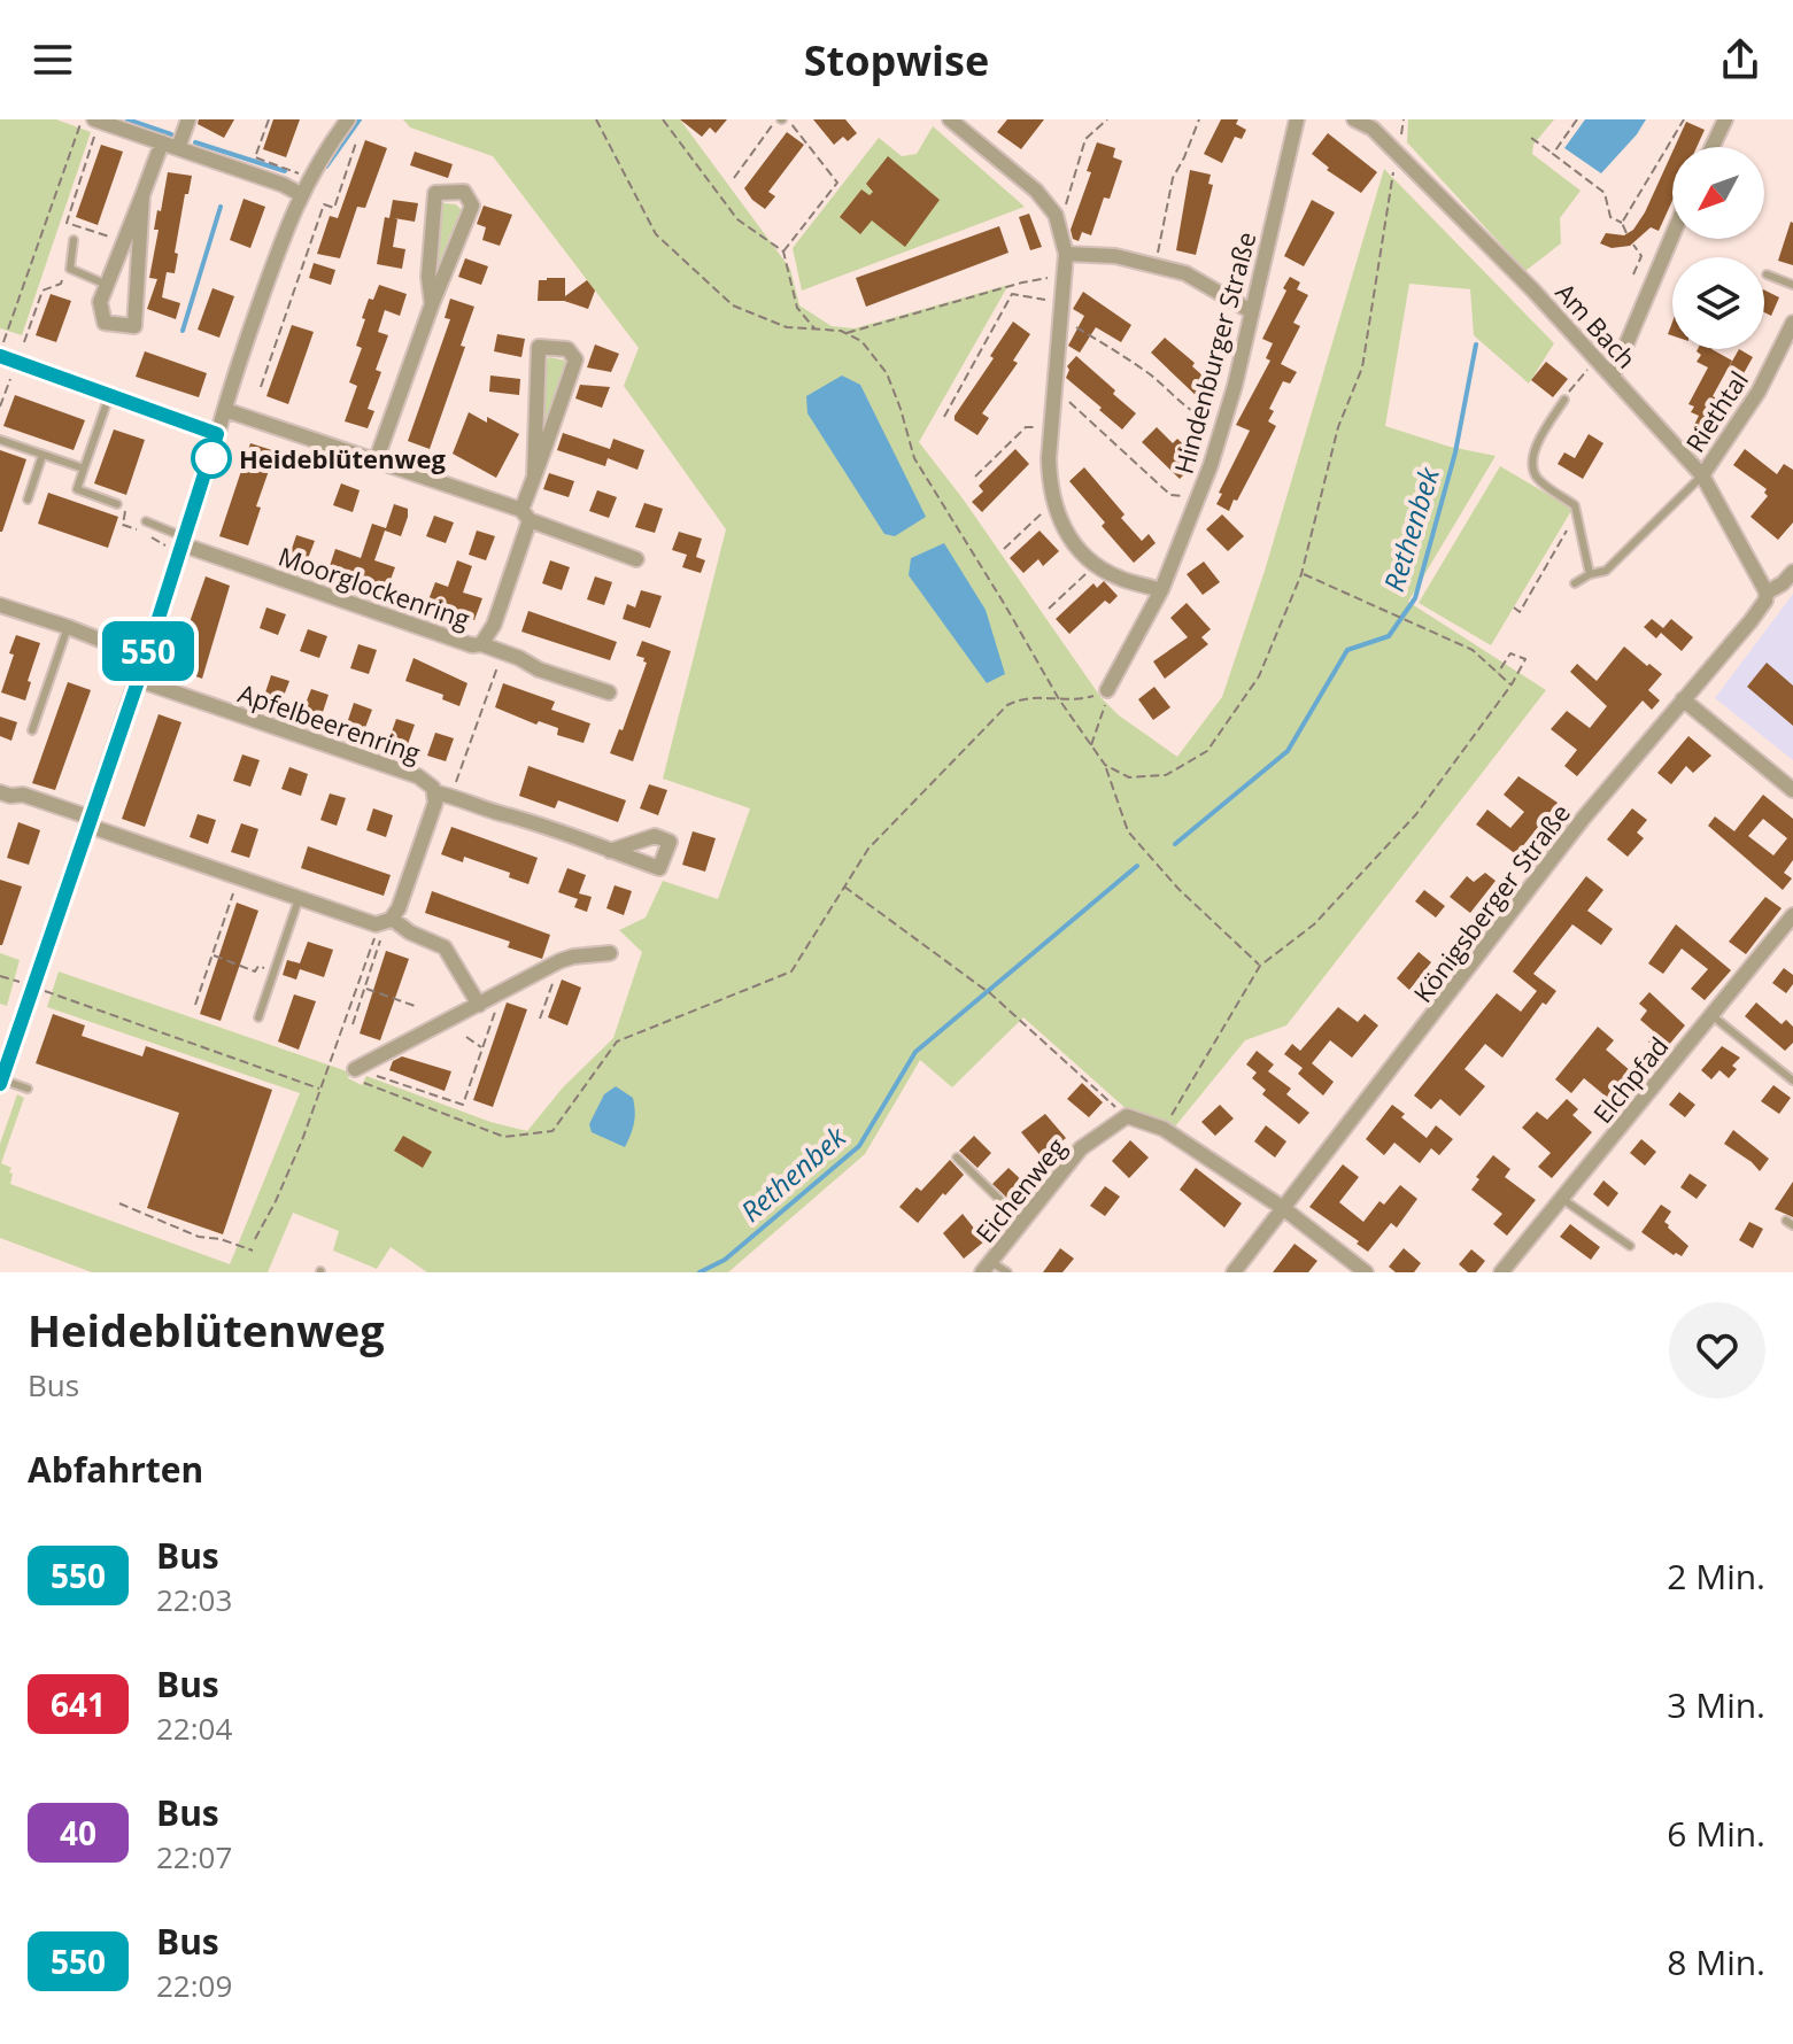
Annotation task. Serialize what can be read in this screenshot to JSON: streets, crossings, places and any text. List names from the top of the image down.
{
  "streets": {
    "street": [
      "Am Bach",
      "Hindenburger Straße",
      "Riethtal",
      "Moorglockenring",
      "Apfelbeerenring",
      "Königsberger Straße",
      "Elchpfad",
      "Eichenweg"
    ]
  },
  "crossings": [
    ["Am Bach", "Riethtal"],
    ["Am Bach", "Königsberger Straße"]
  ],
  "water": ["Rethenbek"],
  "places": ["Heideblütenweg"],
  "lines": ["bus line 550"],
  "north": "bottom left",
  "page": {
    "header": "Stopwise",
    "on_map": "550",
    "heading": [
      ["Heideblütenweg", "Bus"],
      "Abfahrten"
    ],
    "list": [
      {
        "mark": "550",
        "name": "Bus",
        "note": "22:03",
        "value": "2 Min."
      },
      {
        "mark": "641",
        "name": "Bus",
        "note": "22:04",
        "value": "3 Min."
      },
      {
        "mark": "40",
        "name": "Bus",
        "note": "22:07",
        "value": "6 Min."
      },
      {
        "mark": "550",
        "name": "Bus",
        "note": "22:09",
        "value": "8 Min."
      }
    ]
  }
}
